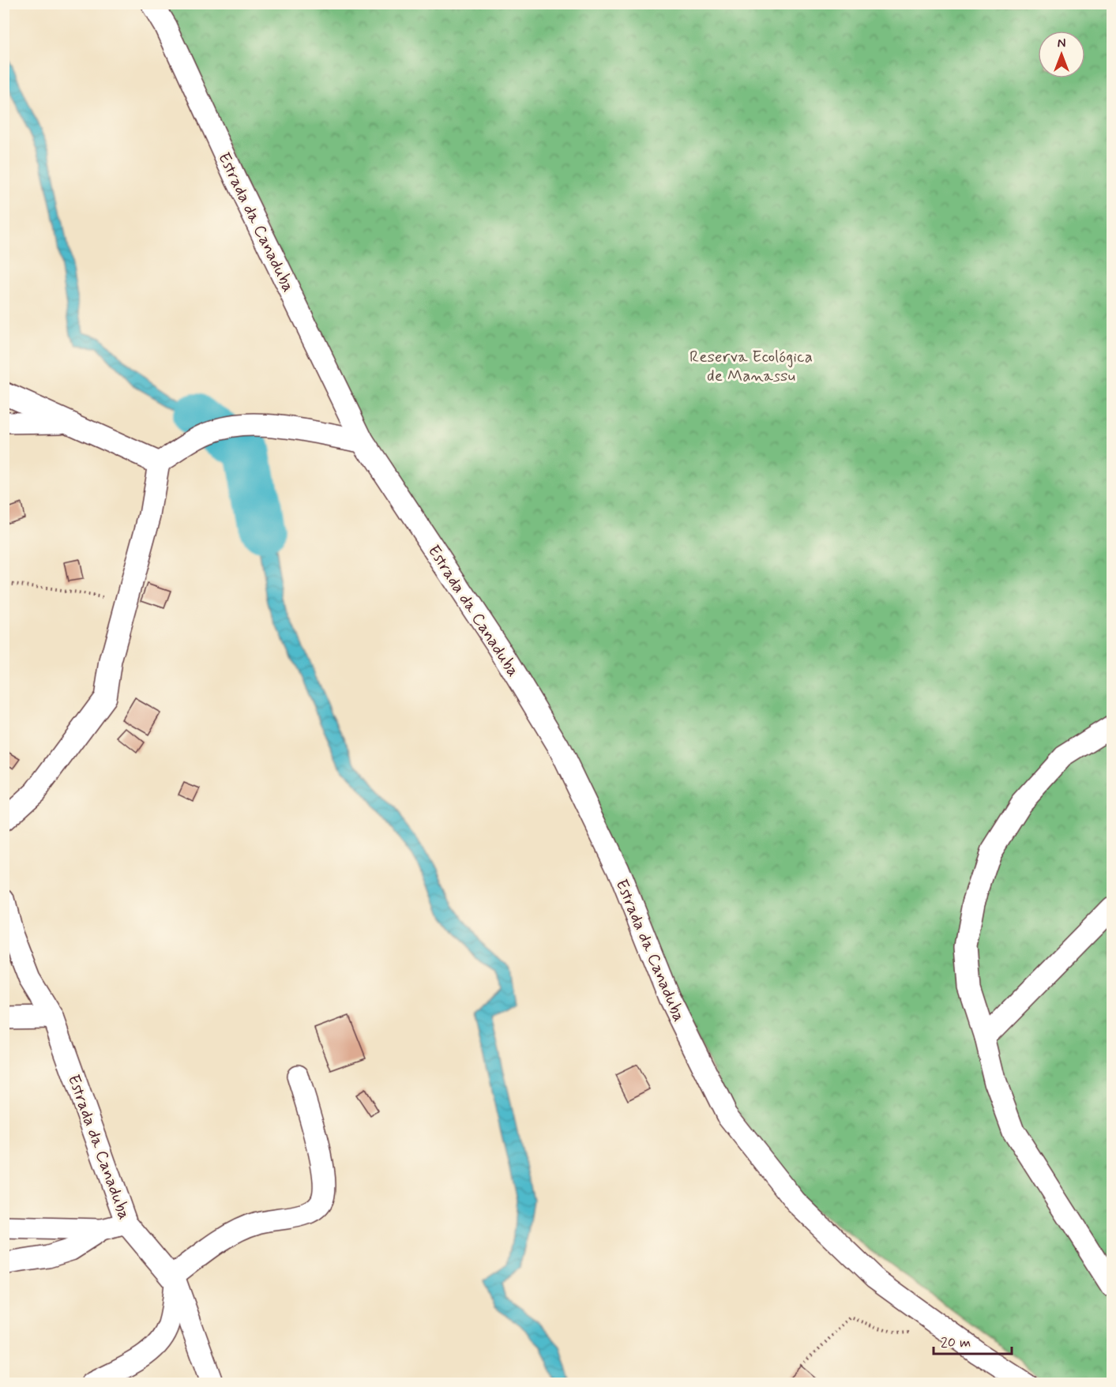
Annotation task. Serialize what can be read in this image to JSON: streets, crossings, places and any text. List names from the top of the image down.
{
  "streets": {
    "street": ["Estrada da Canaduba"]
  },
  "parks": ["Reserva Ecológica de Manassu"],
  "scale_bar": "20 m",
  "north": "top"
}
